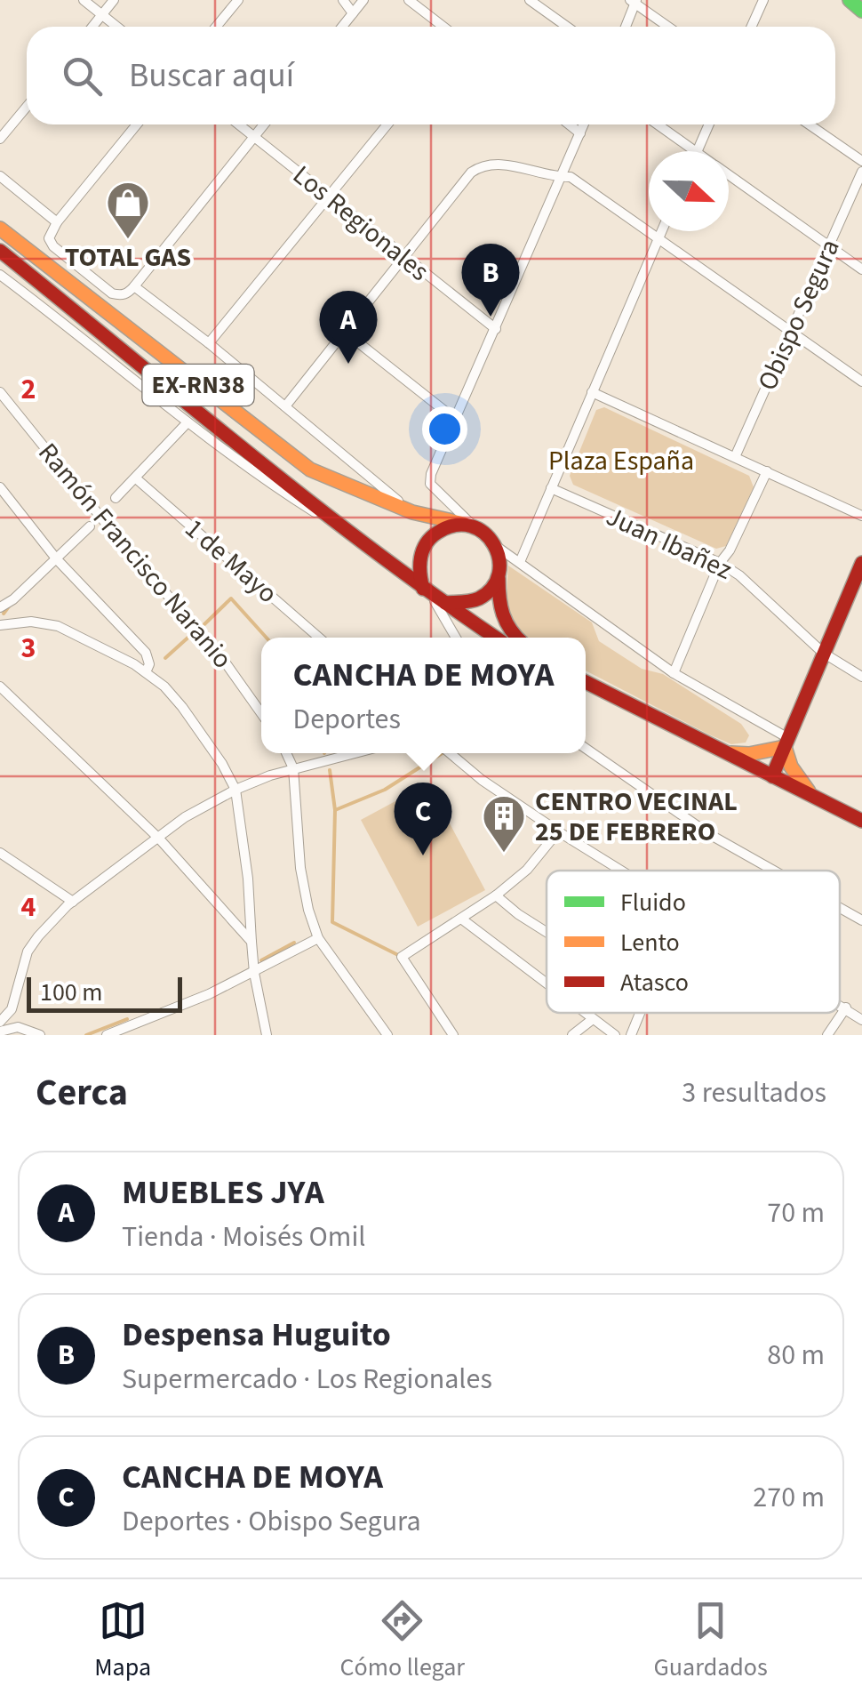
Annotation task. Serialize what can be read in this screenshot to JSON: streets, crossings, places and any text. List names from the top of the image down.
{
  "streets": {
    "main road": ["EX-RN38"],
    "street": [
      "Los Regionales",
      "Obispo Segura",
      "Juan Ibañez",
      "Ramón Francisco Naranio",
      "1 de Mayo"
    ]
  },
  "parks": ["Plaza España"],
  "places": {
    "shop": ["TOTAL GAS"],
    "building": ["CENTRO VECINAL 25 DE FEBRERO"]
  },
  "legend": ["Fluido", "Lento", "Atasco"],
  "scale_bar": "100 m",
  "north": "right",
  "page": {
    "search": "Buscar aquí",
    "pins": ["B", "A", "C"],
    "popup": ["CANCHA DE MOYA", "Deportes"],
    "scale": "100 m",
    "heading": ["Cerca", "3 resultados"],
    "list": [
      {
        "mark": "A",
        "name": "MUEBLES JYA",
        "note": "Tienda · Moisés Omil",
        "value": "70 m"
      },
      {
        "mark": "B",
        "name": "Despensa Huguito",
        "note": "Supermercado · Los Regionales",
        "value": "80 m"
      },
      {
        "mark": "C",
        "name": "CANCHA DE MOYA",
        "note": "Deportes · Obispo Segura",
        "value": "270 m"
      }
    ],
    "nav": ["Mapa", "Cómo llegar", "Guardados"]
  },
  "grid": {
    "rows": ["2", "3", "4"]
  }
}
